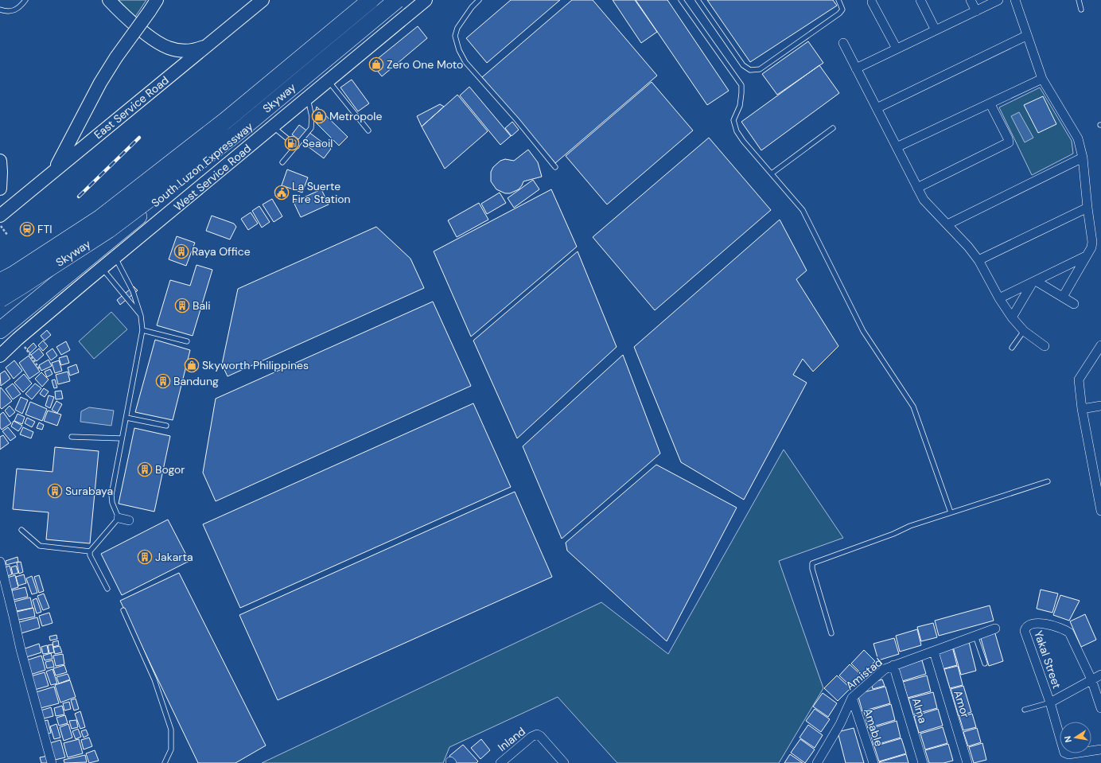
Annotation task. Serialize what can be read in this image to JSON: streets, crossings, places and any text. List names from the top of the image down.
{
  "streets": {
    "highway": ["Skyway", "South Luzon Expressway"],
    "main road": ["East Service Road", "West Service Road"],
    "street": [
      "Yakal Street",
      "Amistad",
      "Amor",
      "Alma",
      "Amable",
      "Inland"
    ]
  },
  "crossings": [
    ["Amistad", "Amor"],
    ["Amistad", "Alma"],
    ["Amistad", "Amable"]
  ],
  "places": {
    "shop": ["Zero One Moto", "Metropole", "Skyworth Philippines"],
    "fuel station": ["Seaoil"],
    "public building": ["La Suerte Fire Station"],
    "station": ["FTI"],
    "building": [
      "Raya Office",
      "Bali",
      "Bandung",
      "Bogor",
      "Surabaya",
      "Jakarta"
    ]
  },
  "north": "left"
}
